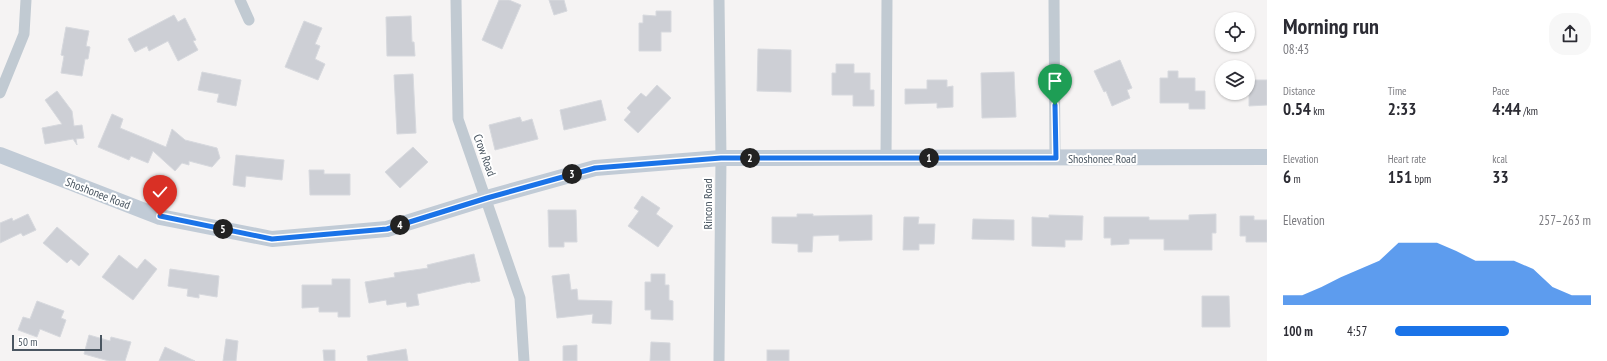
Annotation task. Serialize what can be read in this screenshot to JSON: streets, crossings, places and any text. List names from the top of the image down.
{
  "streets": {
    "street": ["Crow Road", "Shoshonee Road", "Rincon Road"]
  },
  "crossings": [
    ["Crow Road", "Shoshonee Road"],
    ["Shoshonee Road", "Rincon Road"]
  ],
  "scale_bar": "50 m",
  "page": {
    "heading": ["Morning run", "08:43"],
    "stats": [
      ["Distance", "0.54 km"],
      ["Time", "2:33"],
      ["Pace", "4:44 /km"],
      ["Elevation", "6 m"],
      ["Heart rate", "151 bpm"],
      ["kcal", "33"]
    ],
    "pins": [
      "1",
      "2",
      "3",
      "4",
      "5"
    ],
    "chart": ["Elevation", "257–263 m"],
    "list": [
      {
        "name": "100 m",
        "note": "4:57"
      }
    ],
    "scale": "50 m"
  }
}
